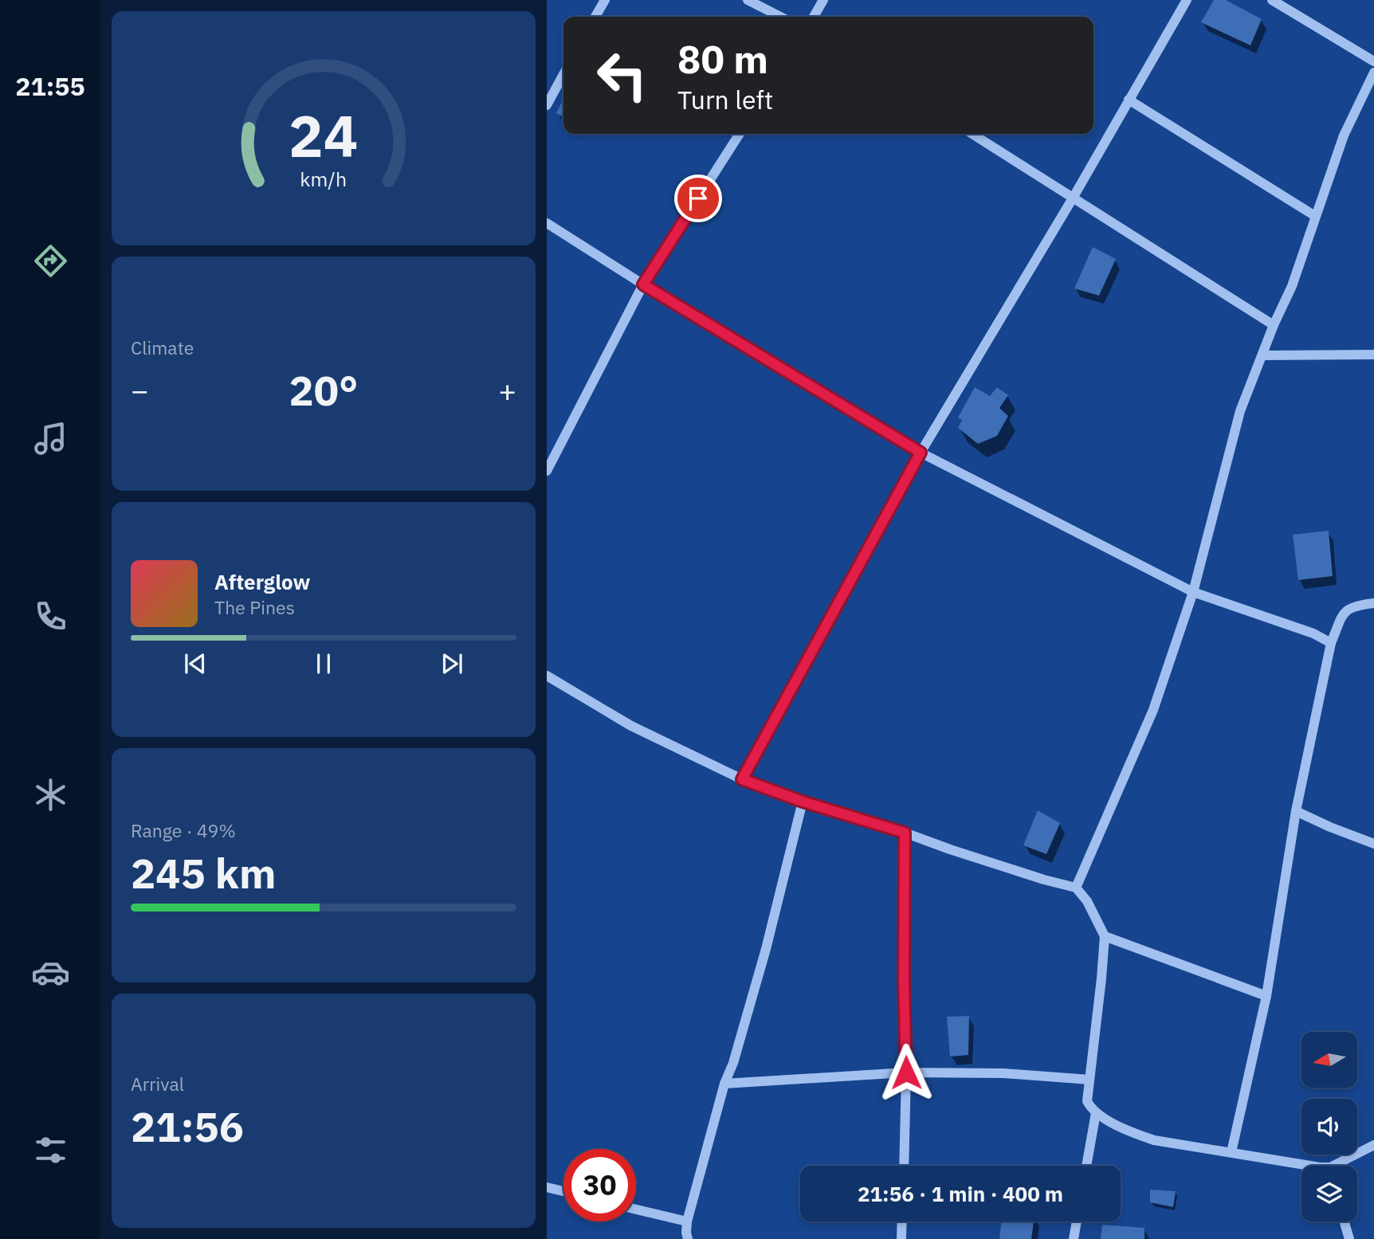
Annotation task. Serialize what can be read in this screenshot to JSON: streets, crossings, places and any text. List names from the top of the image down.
{
  "north": "left",
  "page": {
    "tabs": "21:55",
    "turn": ["80 m", "Turn left"],
    "tile": [
      "Climate",
      ["Range · 49%", "245 km"],
      ["Arrival", "21:56"]
    ],
    "heat": ["−", "20°", "+"],
    "song": ["Afterglow", "The Pines"],
    "limit": "30",
    "trip": "21:56 · 1 min · 400 m",
    "gauge": ["24", "km/h"]
  }
}
